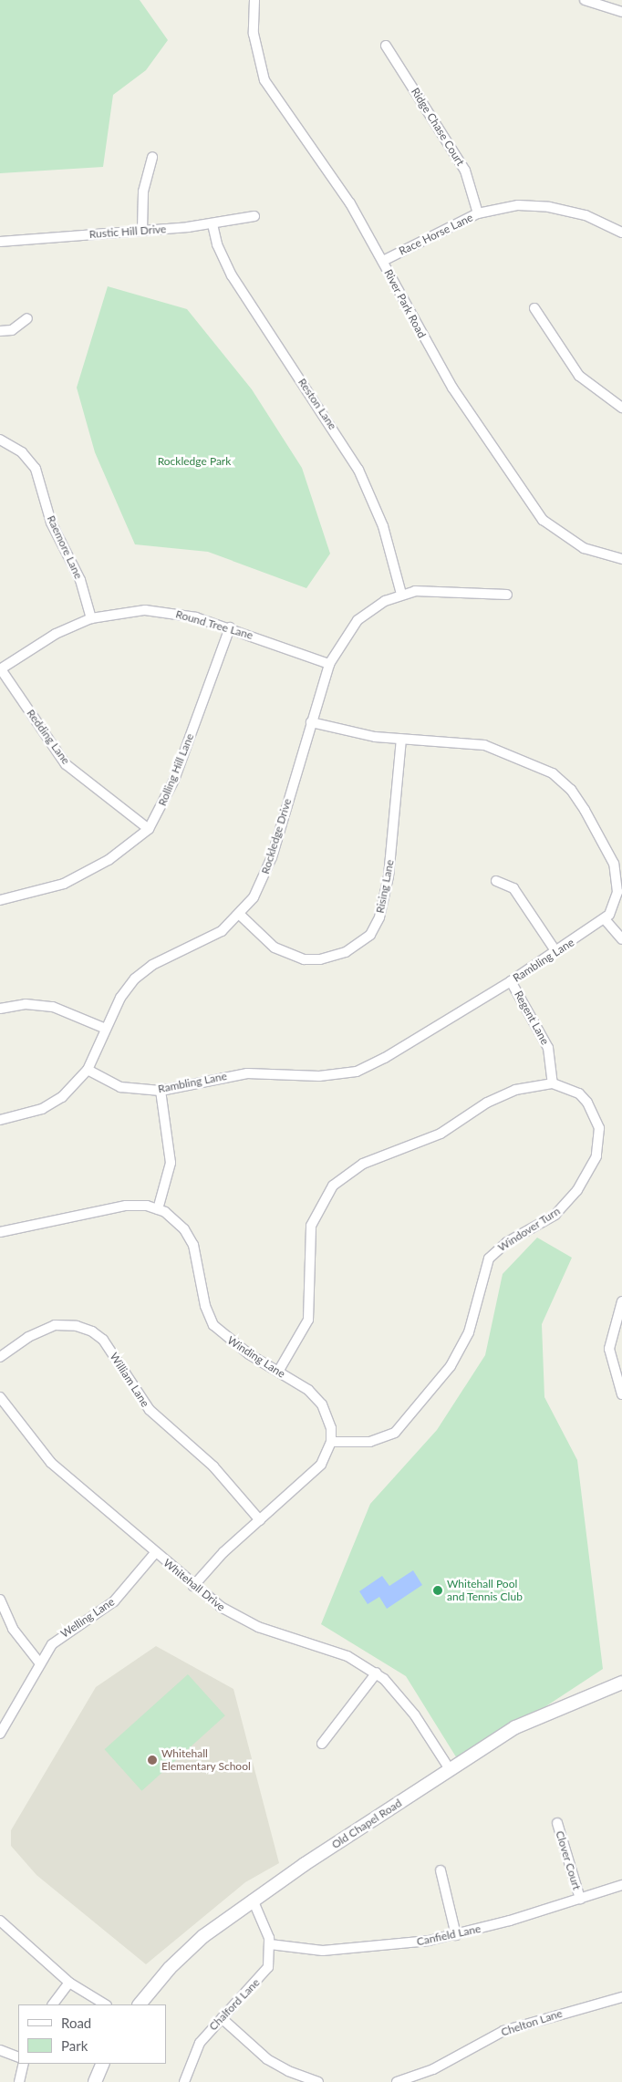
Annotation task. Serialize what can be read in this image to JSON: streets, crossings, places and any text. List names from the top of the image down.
{
  "streets": {
    "street": [
      "Ridge Chase Court",
      "Rustic Hill Drive",
      "Race Horse Lane",
      "River Park Road",
      "Reston Lane",
      "Raemore Lane",
      "Round Tree Lane",
      "Redding Lane",
      "Rolling Hill Lane",
      "Rockledge Drive",
      "Rising Lane",
      "Rambling Lane",
      "Regent Lane",
      "Windover Turn",
      "Winding Lane",
      "William Lane",
      "Whitehall Drive",
      "Welling Lane",
      "Old Chapel Road",
      "Clover Court",
      "Canfield Lane",
      "Chalford Lane",
      "Chelton Lane"
    ]
  },
  "crossings": [
    ["Ridge Chase Court", "Race Horse Lane"],
    ["Rustic Hill Drive", "Reston Lane"],
    ["Race Horse Lane", "River Park Road"],
    ["Reston Lane", "Rockledge Drive"],
    ["Raemore Lane", "Round Tree Lane"],
    ["Round Tree Lane", "Redding Lane"],
    ["Round Tree Lane", "Rolling Hill Lane"],
    ["Round Tree Lane", "Rockledge Drive"],
    ["Redding Lane", "Rolling Hill Lane"],
    ["Rockledge Drive", "Rising Lane"],
    ["Rockledge Drive", "Rambling Lane"],
    ["Rising Lane", "Rambling Lane"],
    ["Rambling Lane", "Regent Lane"],
    ["Regent Lane", "Windover Turn"],
    ["Windover Turn", "Winding Lane"],
    ["Whitehall Drive", "Welling Lane"],
    ["Whitehall Drive", "Old Chapel Road"],
    ["Clover Court", "Canfield Lane"],
    ["Canfield Lane", "Chalford Lane"]
  ],
  "parks": ["Rockledge Park"],
  "places": ["Whitehall Pool and Tennis Club", "Whitehall Elementary School"],
  "legend": ["Road", "Park"]
}
